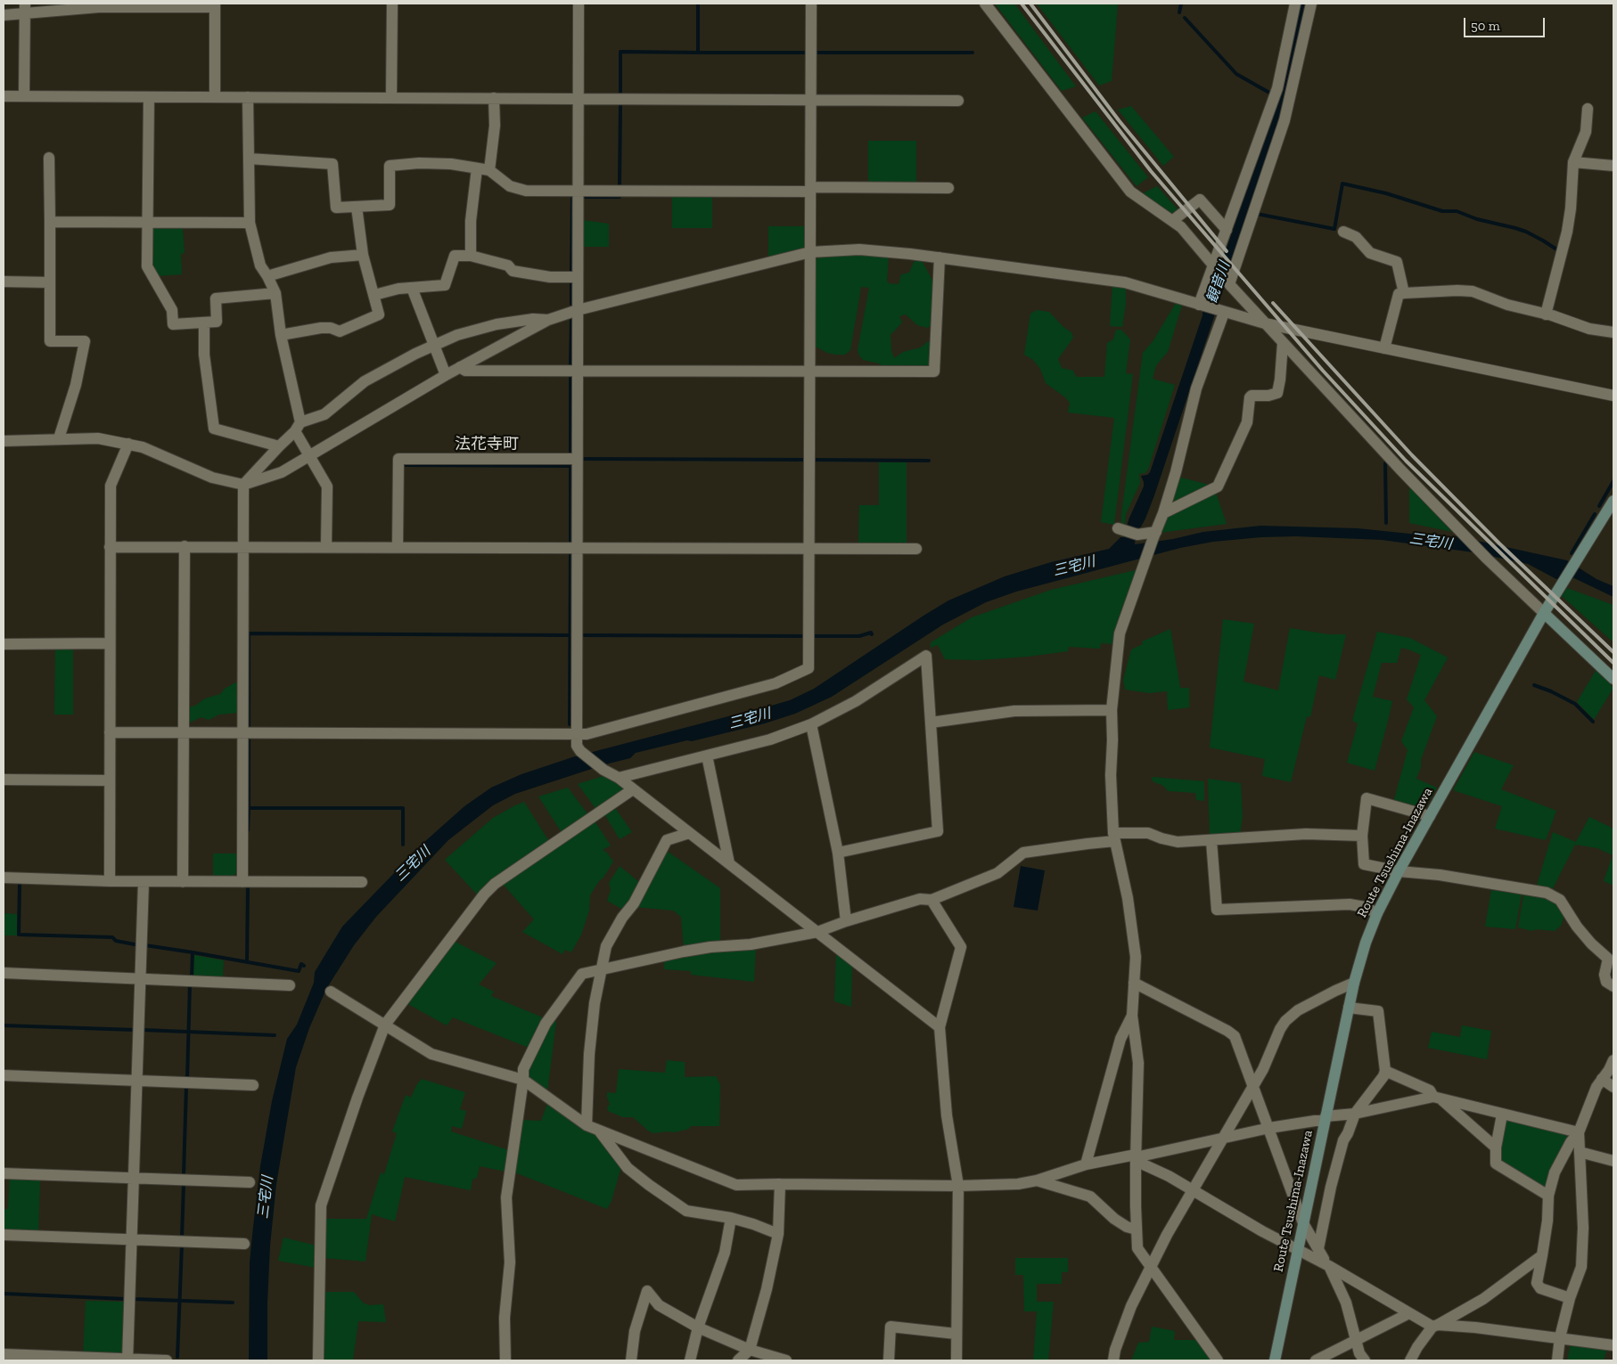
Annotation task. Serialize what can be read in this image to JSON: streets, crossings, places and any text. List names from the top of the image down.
{
  "streets": {
    "main road": ["Route Tsushima-Inazawa"]
  },
  "districts": ["法花寺町"],
  "water": ["観音川", "三宅川"],
  "scale_bar": "50 m"
}
